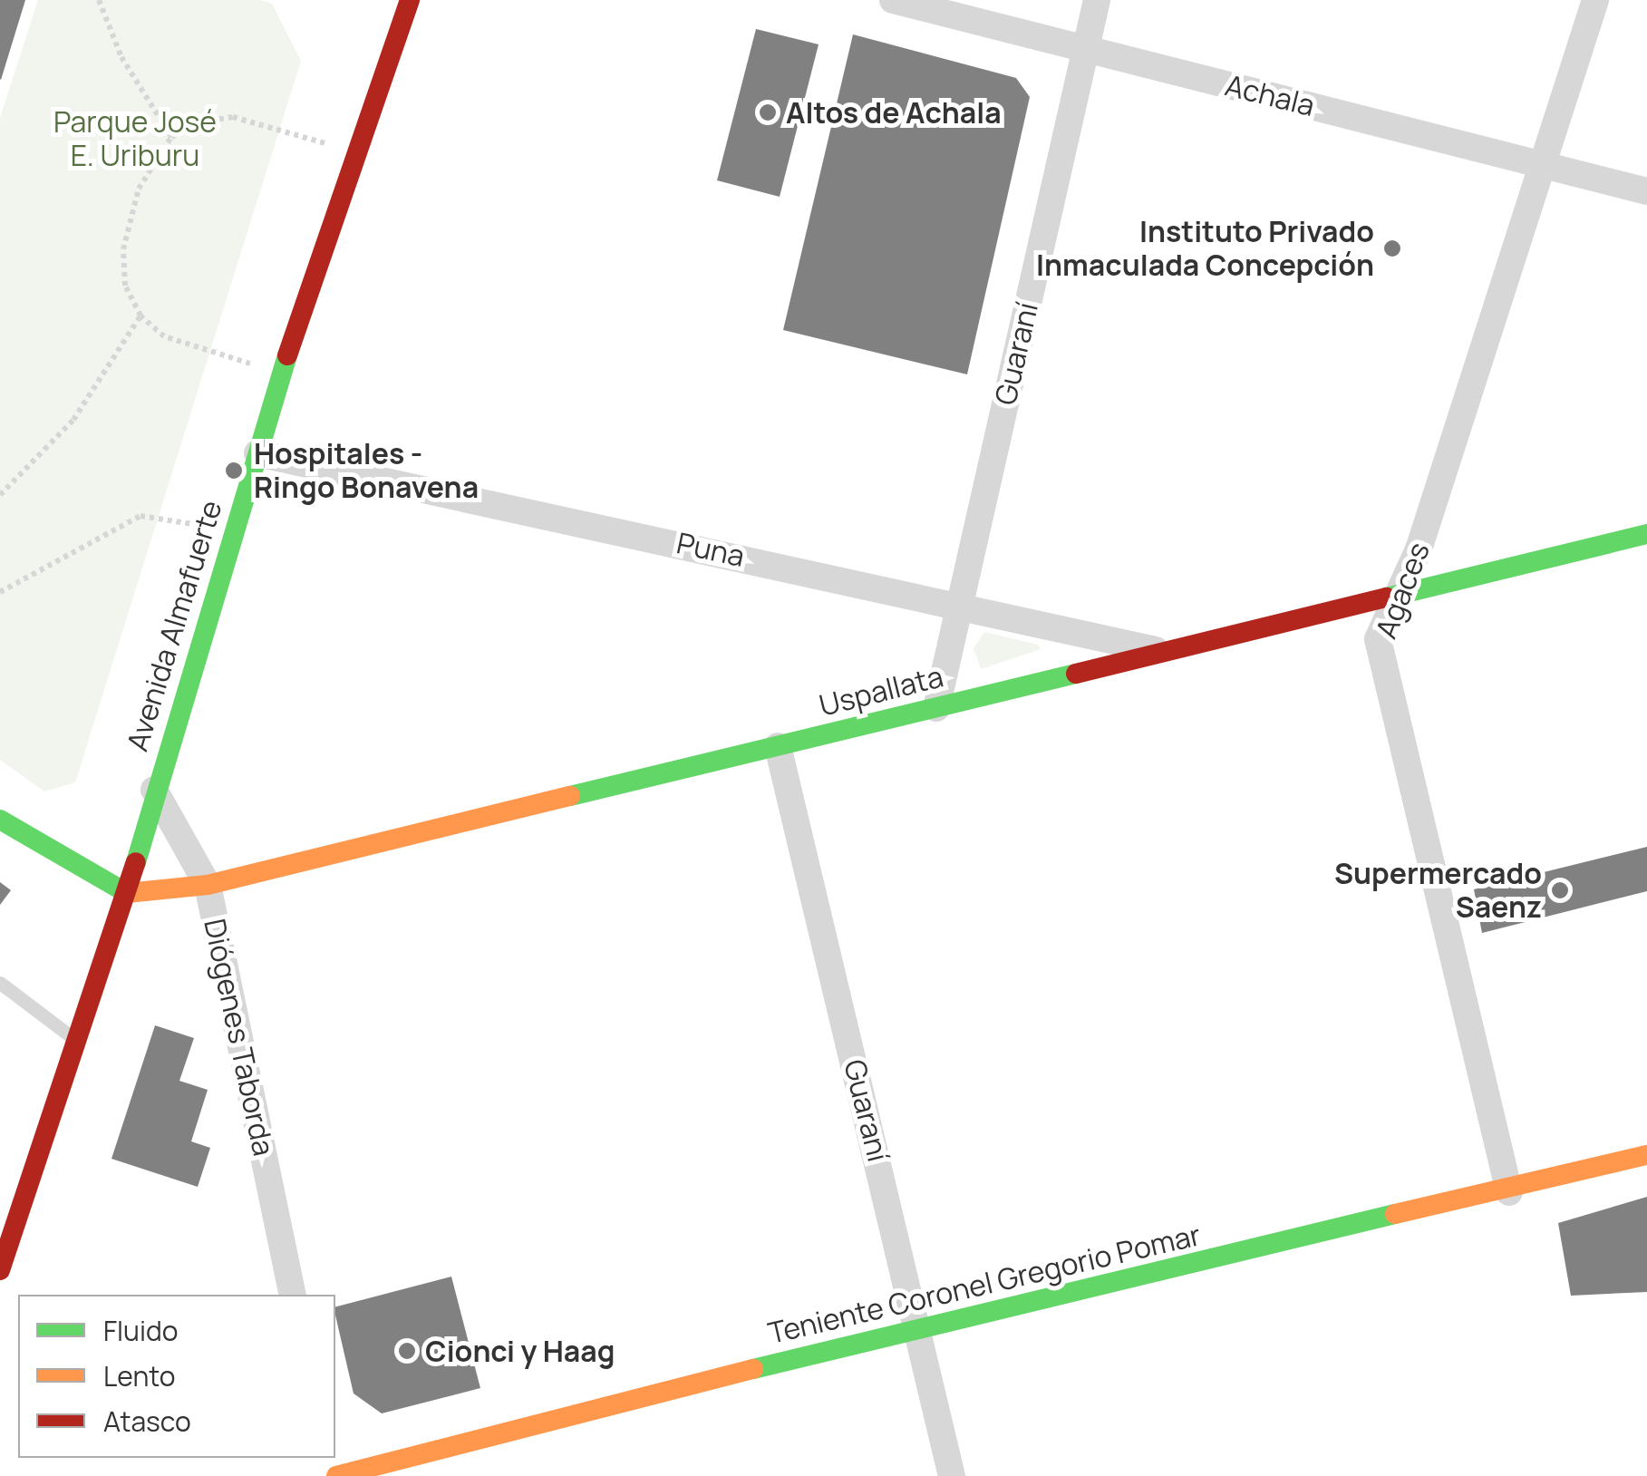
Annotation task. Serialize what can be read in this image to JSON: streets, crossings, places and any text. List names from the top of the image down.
{
  "streets": {
    "street": [
      "Achala",
      "Guaraní",
      "Puna",
      "Agaces",
      "Avenida Almafuerte",
      "Uspallata",
      "Diógenes Taborda",
      "Teniente Coronel Gregorio Pomar"
    ]
  },
  "crossings": [
    ["Achala", "Guaraní"],
    ["Achala", "Agaces"],
    ["Guaraní", "Puna"],
    ["Guaraní", "Uspallata"],
    ["Guaraní", "Teniente Coronel Gregorio Pomar"],
    ["Puna", "Avenida Almafuerte"],
    ["Puna", "Uspallata"],
    ["Agaces", "Uspallata"],
    ["Agaces", "Teniente Coronel Gregorio Pomar"],
    ["Avenida Almafuerte", "Uspallata"],
    ["Avenida Almafuerte", "Diógenes Taborda"],
    ["Uspallata", "Diógenes Taborda"]
  ],
  "parks": ["Parque José E. Uriburu"],
  "places": [
    "Altos de Achala",
    "Instituto Privado Inmaculada Concepción",
    "Hospitales - Ringo Bonavena",
    "Supermercado Saenz",
    "Cionci y Haag"
  ],
  "legend": ["Fluido", "Lento", "Atasco"]
}
